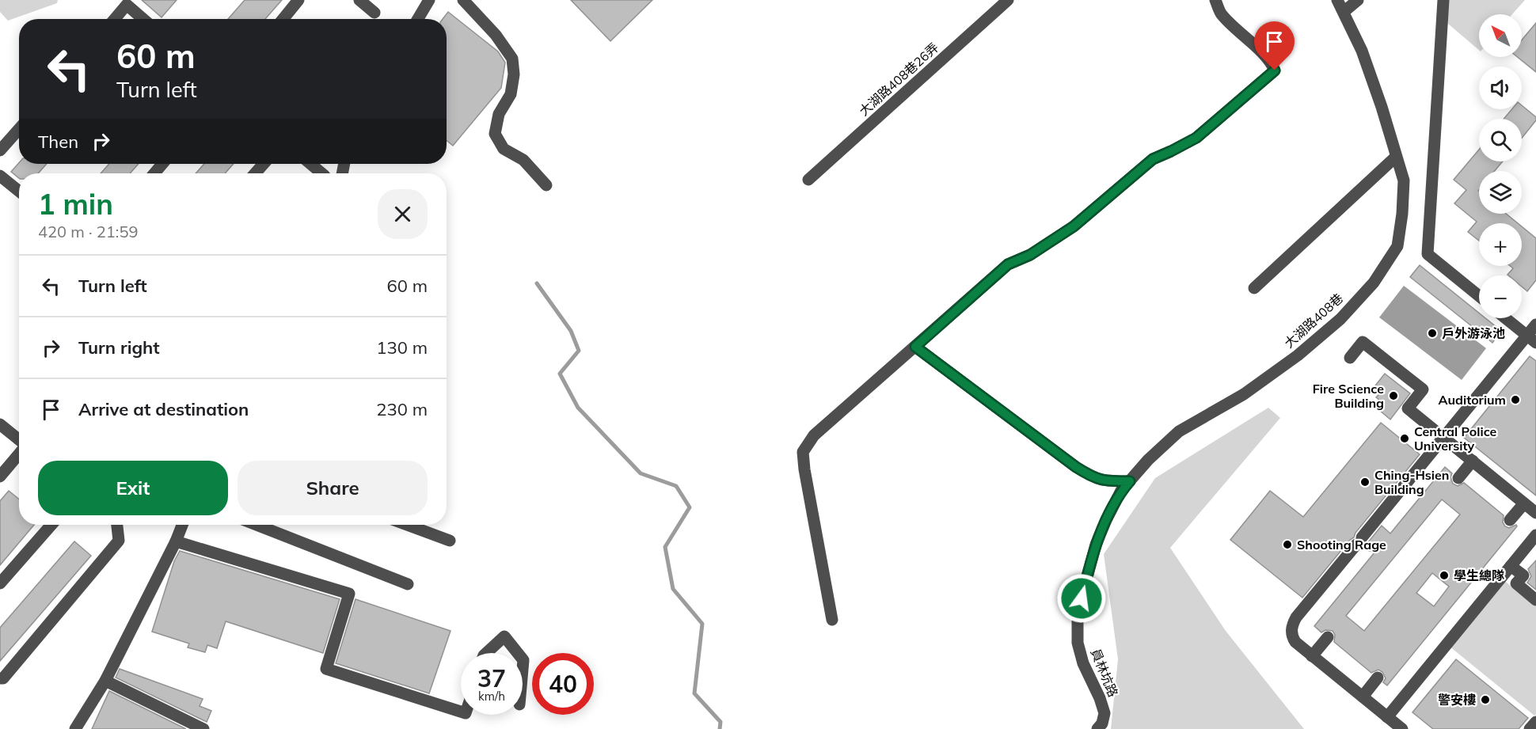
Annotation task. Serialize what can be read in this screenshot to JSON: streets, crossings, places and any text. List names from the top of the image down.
{
  "streets": {
    "street": ["大湖路408巷26弄", "大湖路408巷", "員林坑路"]
  },
  "crossings": [
    ["大湖路408巷", "員林坑路"]
  ],
  "places": [
    "戶外游泳池",
    "Fire Science Building",
    "Auditorium",
    "Central Police University",
    "Ching-Hsien Building",
    "Shooting Rage",
    "學生總隊",
    "警安樓"
  ],
  "north": "top left",
  "page": {
    "map_buttons": ["+", "−"],
    "turn": ["60 m", "Turn left"],
    "then": "Then",
    "heading": ["1 min", "420 m · 21:59"],
    "list": [
      {
        "name": "Turn left",
        "value": "60 m"
      },
      {
        "name": "Turn right",
        "value": "130 m"
      },
      {
        "name": "Arrive at destination",
        "value": "230 m"
      }
    ],
    "buttons": ["Exit", "Share"],
    "speed": "37 km/h",
    "limit": "40"
  }
}
